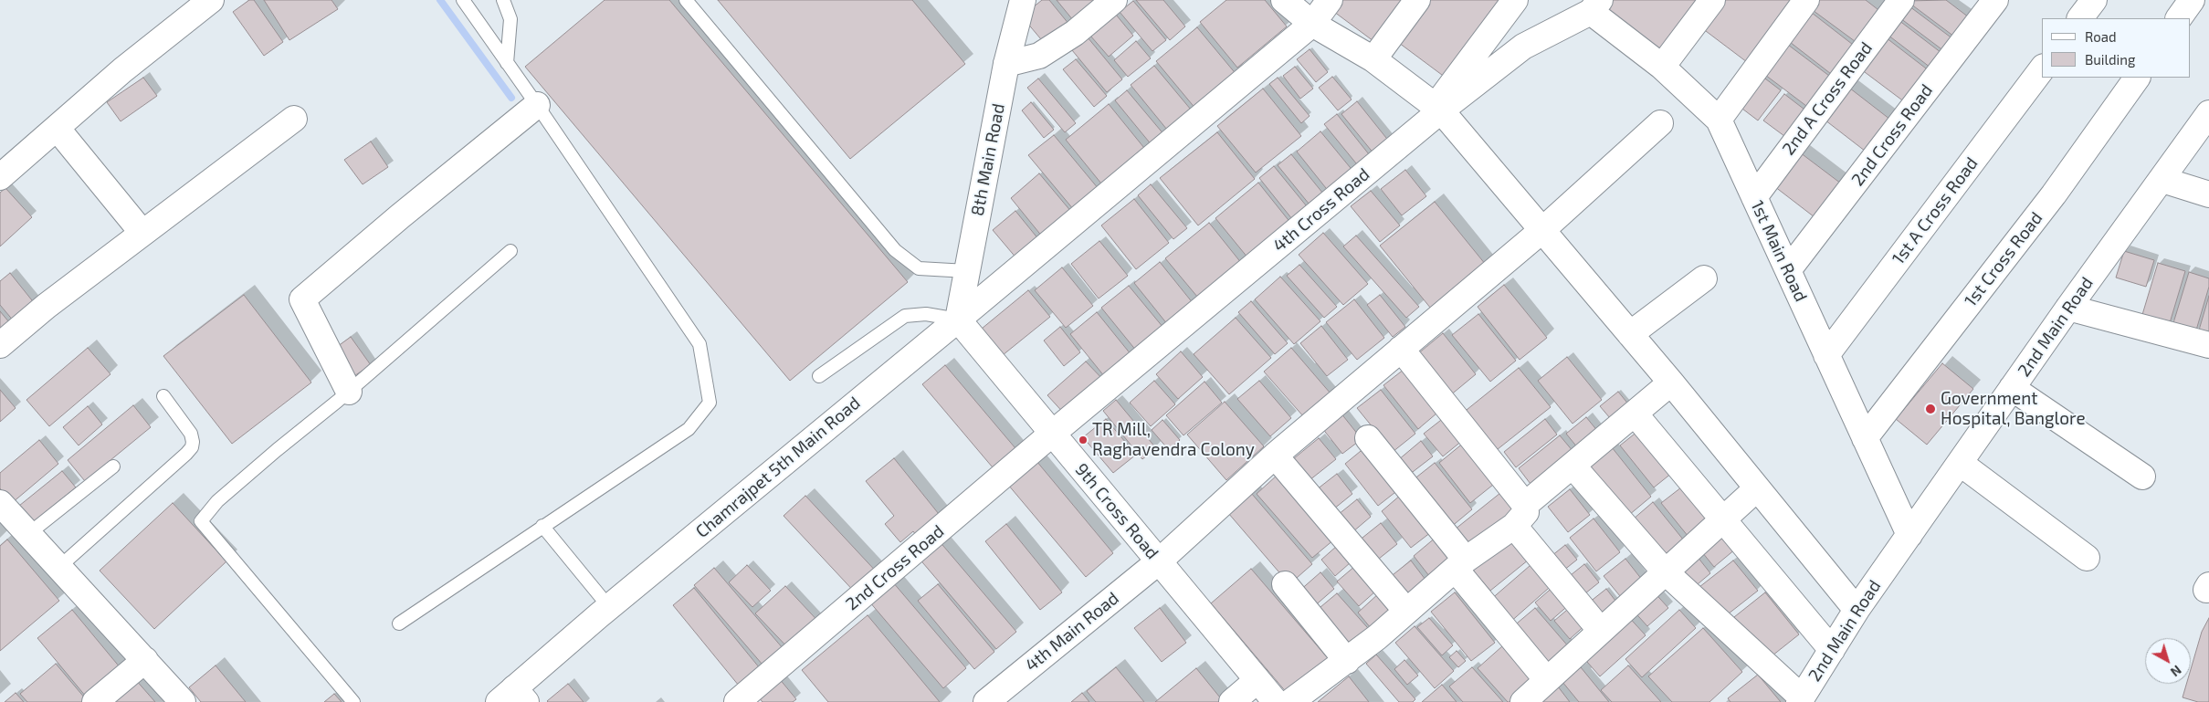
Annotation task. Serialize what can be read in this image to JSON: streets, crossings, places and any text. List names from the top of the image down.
{
  "streets": {
    "street": [
      "2nd A Cross Road",
      "2nd Cross Road",
      "8th Main Road",
      "4th Cross Road",
      "1st A Cross Road",
      "1st Main Road",
      "1st Cross Road",
      "2nd Main Road",
      "Chamrajpet 5th Main Road",
      "9th Cross Road",
      "4th Main Road"
    ]
  },
  "crossings": [
    ["2nd A Cross Road", "1st Main Road"],
    ["2nd Cross Road", "4th Cross Road"],
    ["2nd Cross Road", "1st Main Road"],
    ["2nd Cross Road", "9th Cross Road"],
    ["8th Main Road", "Chamrajpet 5th Main Road"],
    ["8th Main Road", "9th Cross Road"],
    ["4th Cross Road", "1st Main Road"],
    ["4th Cross Road", "9th Cross Road"],
    ["1st A Cross Road", "1st Main Road"],
    ["1st Main Road", "1st Cross Road"],
    ["1st Main Road", "2nd Main Road"],
    ["Chamrajpet 5th Main Road", "9th Cross Road"],
    ["9th Cross Road", "4th Main Road"]
  ],
  "places": ["Government Hospital, Banglore", "TR Mill, Raghavendra Colony"],
  "legend": ["Road", "Building"],
  "north": "bottom right"
}
